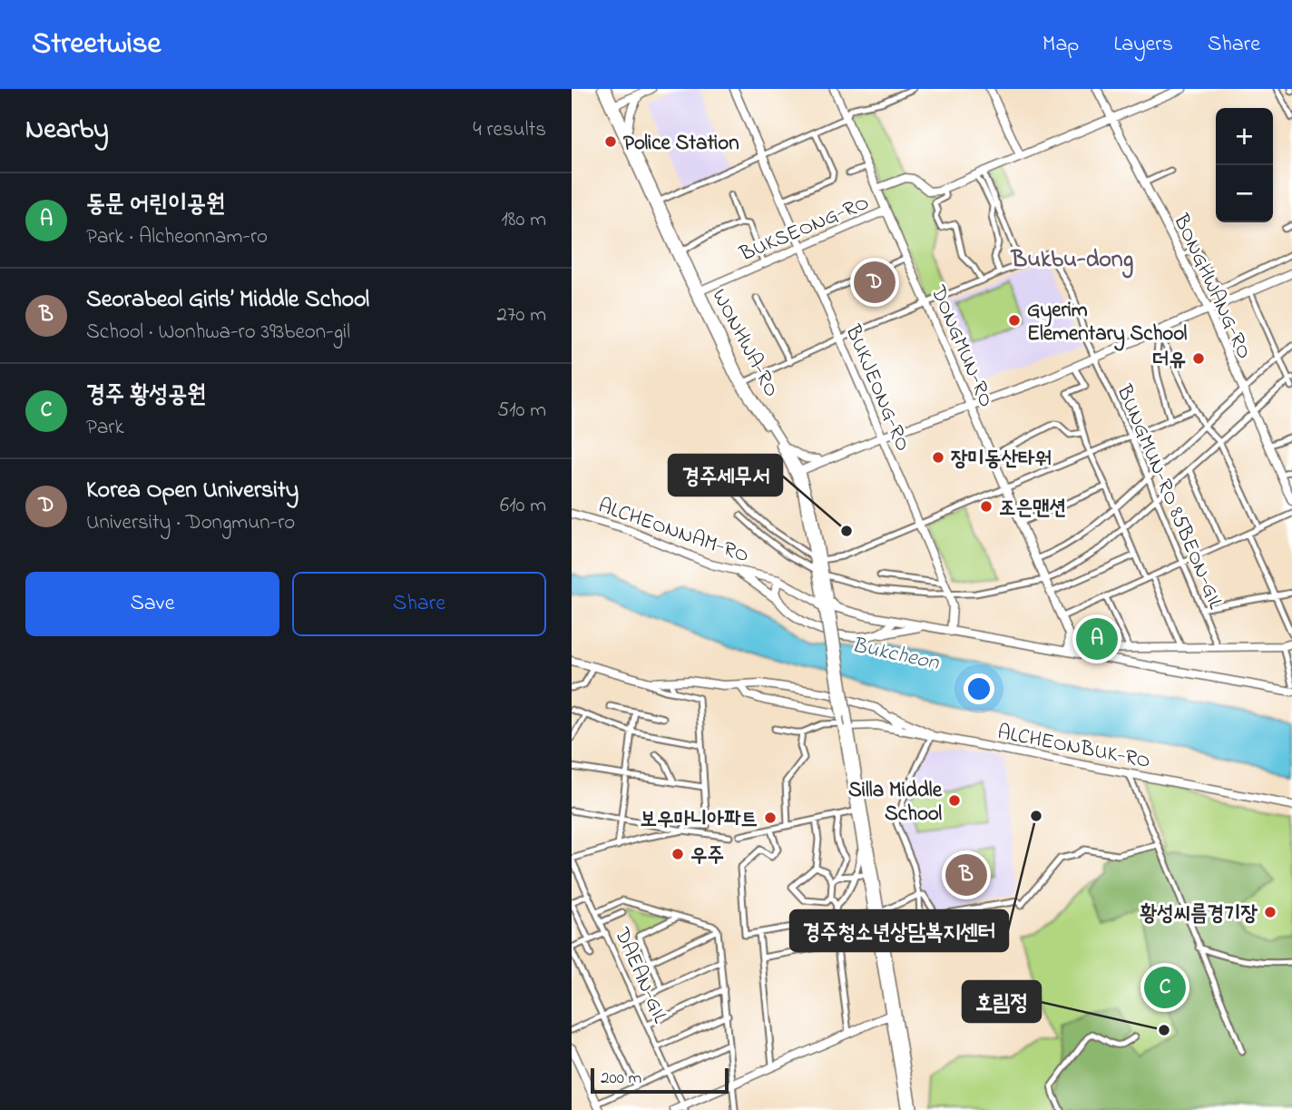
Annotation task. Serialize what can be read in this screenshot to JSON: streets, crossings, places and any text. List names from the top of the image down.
{
  "streets": {
    "street": [
      "BUKSEONG-RO",
      "BONGHWANG-RO",
      "WONHWA-RO",
      "DONGMUN-RO",
      "BUKJEONG-RO",
      "BUNGMUN-RO 85BEON-GIL",
      "ALCHEONNAM-RO",
      "ALCHEONBUK-RO",
      "DAEAN-GIL"
    ]
  },
  "crossings": [
    ["BUKSEONG-RO", "BONGHWANG-RO"],
    ["BUKSEONG-RO", "WONHWA-RO"],
    ["BUKSEONG-RO", "DONGMUN-RO"],
    ["BUKSEONG-RO", "BUKJEONG-RO"],
    ["WONHWA-RO", "ALCHEONNAM-RO"]
  ],
  "districts": ["Bukbu-dong"],
  "water": ["Bukcheon"],
  "places": [
    "Police Station",
    "Gyerim Elementary School",
    "더유",
    "장미동산타워",
    "조은맨션",
    "경주세무서",
    "Silla Middle School",
    "경주청소년상담복지센터",
    "보우마니아파트",
    "우주",
    "황성씨름경기장",
    "호림정"
  ],
  "scale_bar": "200 m",
  "page": {
    "header": "Streetwise",
    "nav": ["Map", "Layers", "Share"],
    "heading": ["Nearby", "4 results"],
    "map_buttons": ["+", "−"],
    "list": [
      {
        "mark": "A",
        "name": "동문 어린이공원",
        "note": "Park · Alcheonnam-ro",
        "value": "180 m"
      },
      {
        "mark": "B",
        "name": "Seorabeol Girls’ Middle School",
        "note": "School · Wonhwa-ro 393beon-gil",
        "value": "270 m"
      },
      {
        "mark": "C",
        "name": "경주 황성공원",
        "note": "Park",
        "value": "510 m"
      },
      {
        "mark": "D",
        "name": "Korea Open University",
        "note": "University · Dongmun-ro",
        "value": "610 m"
      }
    ],
    "pins": [
      "D",
      "A",
      "B",
      "C"
    ],
    "buttons": ["Save", "Share"],
    "scale": "200 m"
  }
}
